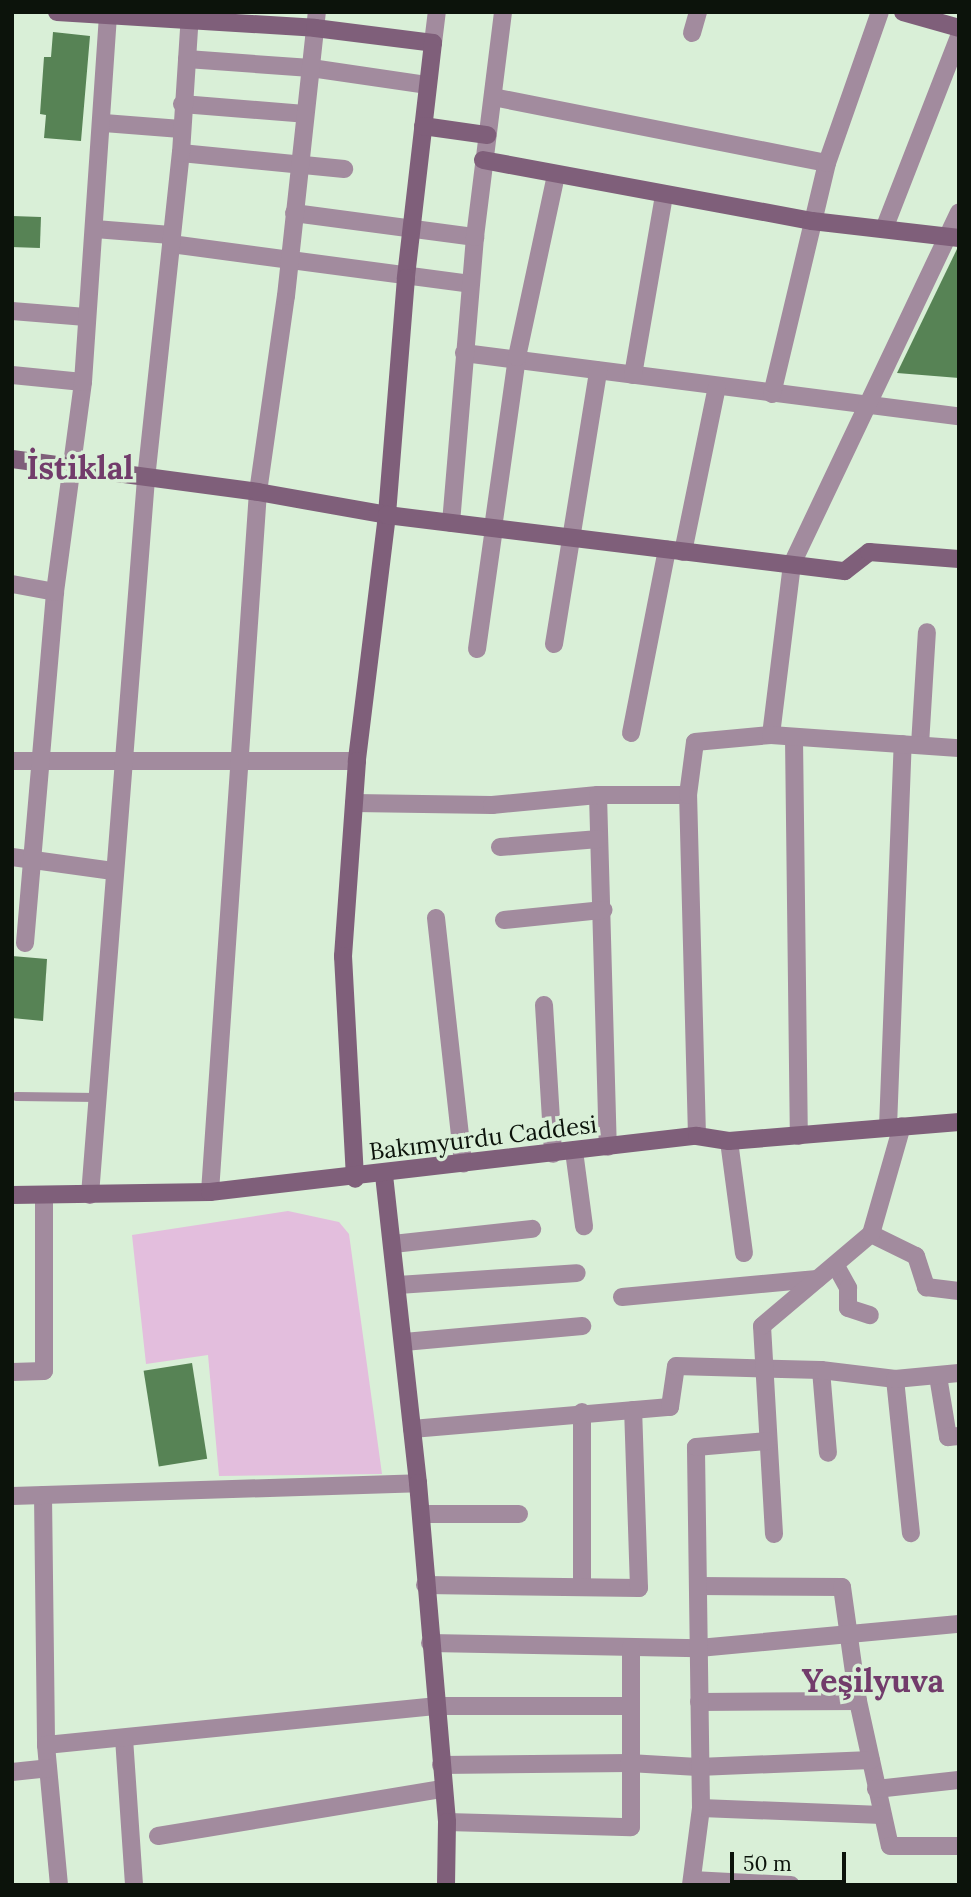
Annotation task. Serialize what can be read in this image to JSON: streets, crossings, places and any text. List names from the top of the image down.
{
  "streets": {
    "street": ["Bakımyurdu Caddesi"]
  },
  "districts": ["İstiklal", "Yeşilyuva"],
  "scale_bar": "50 m"
}
